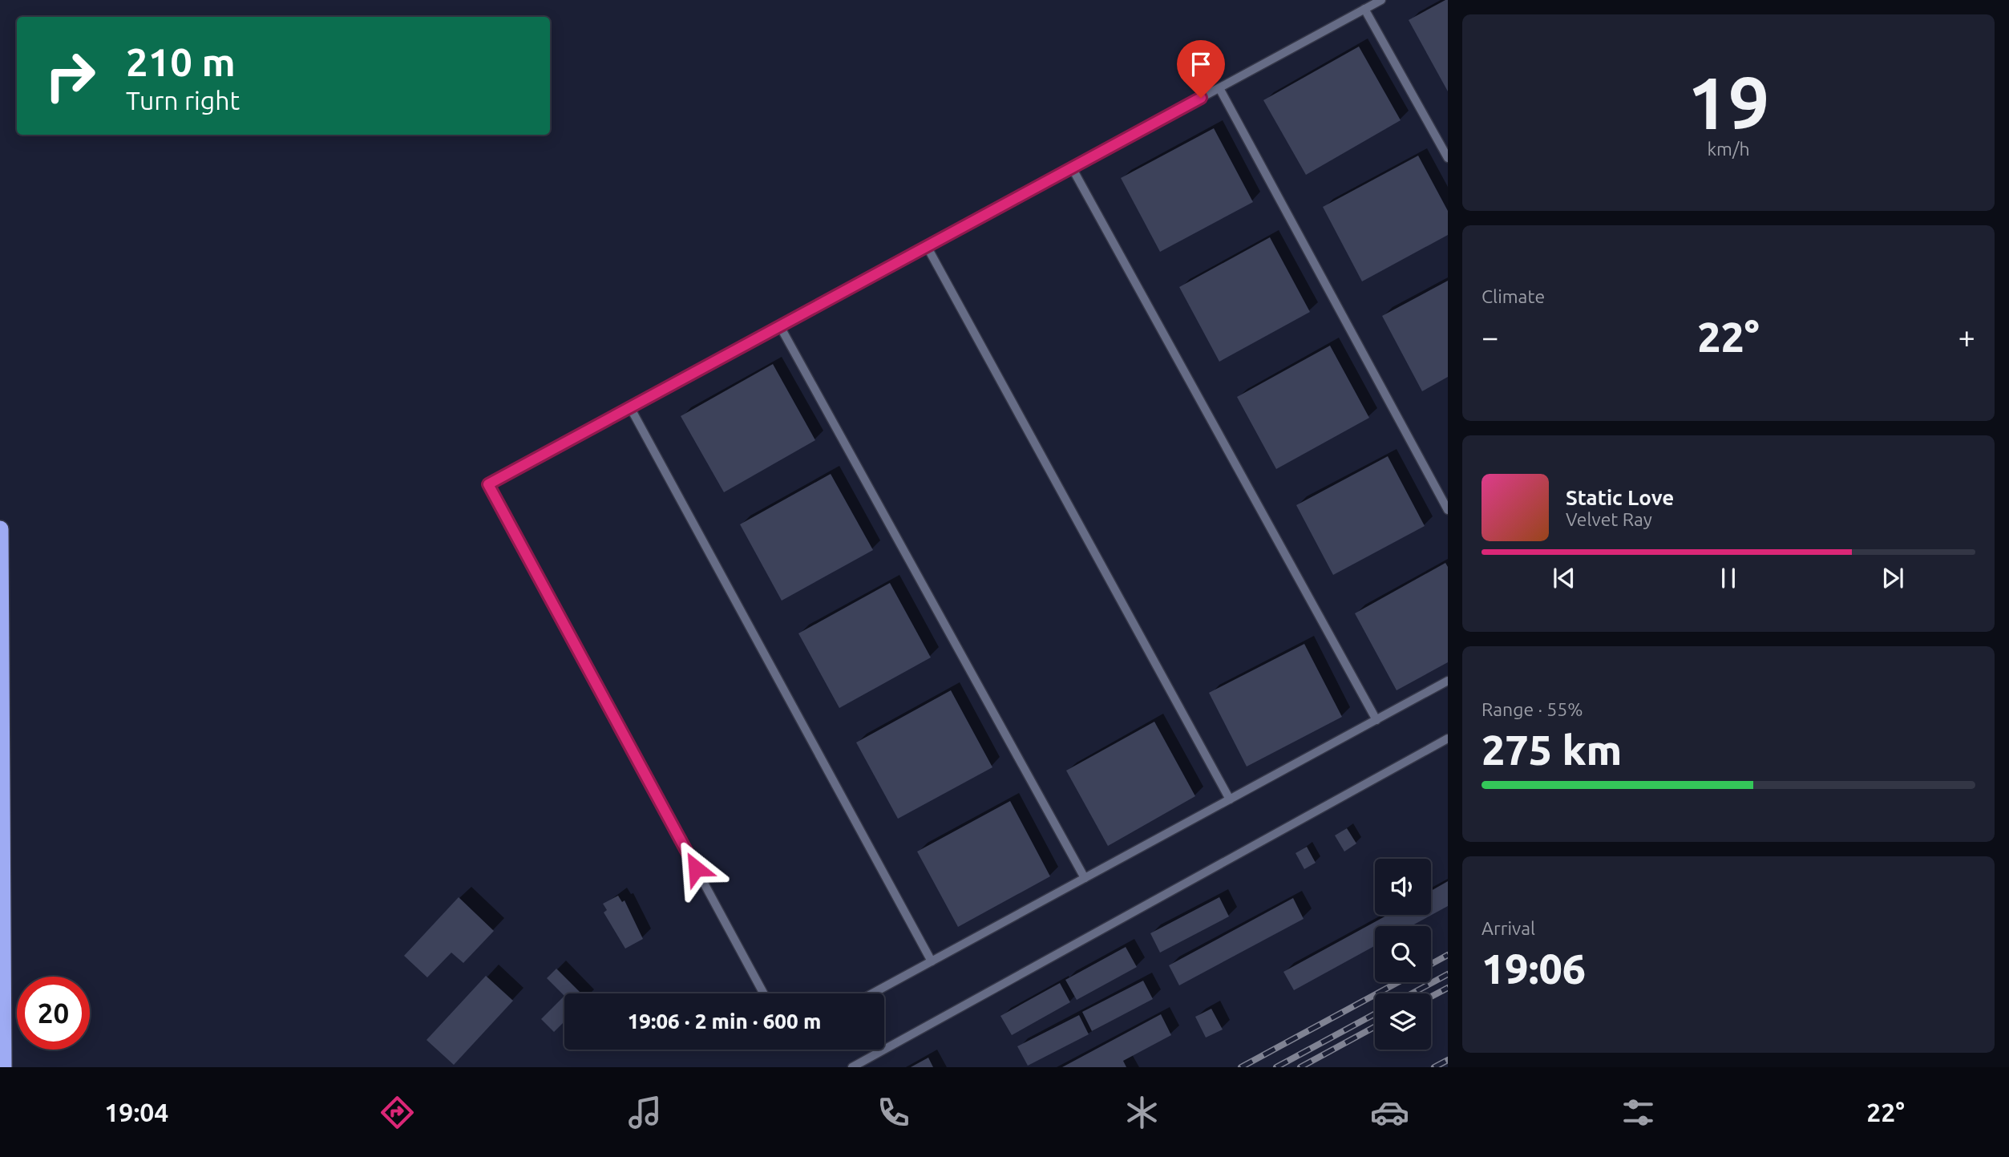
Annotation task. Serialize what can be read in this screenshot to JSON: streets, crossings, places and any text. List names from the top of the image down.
{
  "page": {
    "tile": [
      ["19", "km/h"],
      "Climate",
      ["Range · 55%", "275 km"],
      ["Arrival", "19:06"]
    ],
    "turn": ["210 m", "Turn right"],
    "heat": ["−", "22°", "+"],
    "song": ["Static Love", "Velvet Ray"],
    "limit": "20",
    "trip": "19:06 · 2 min · 600 m",
    "tabs": ["19:04", "22°"]
  }
}
